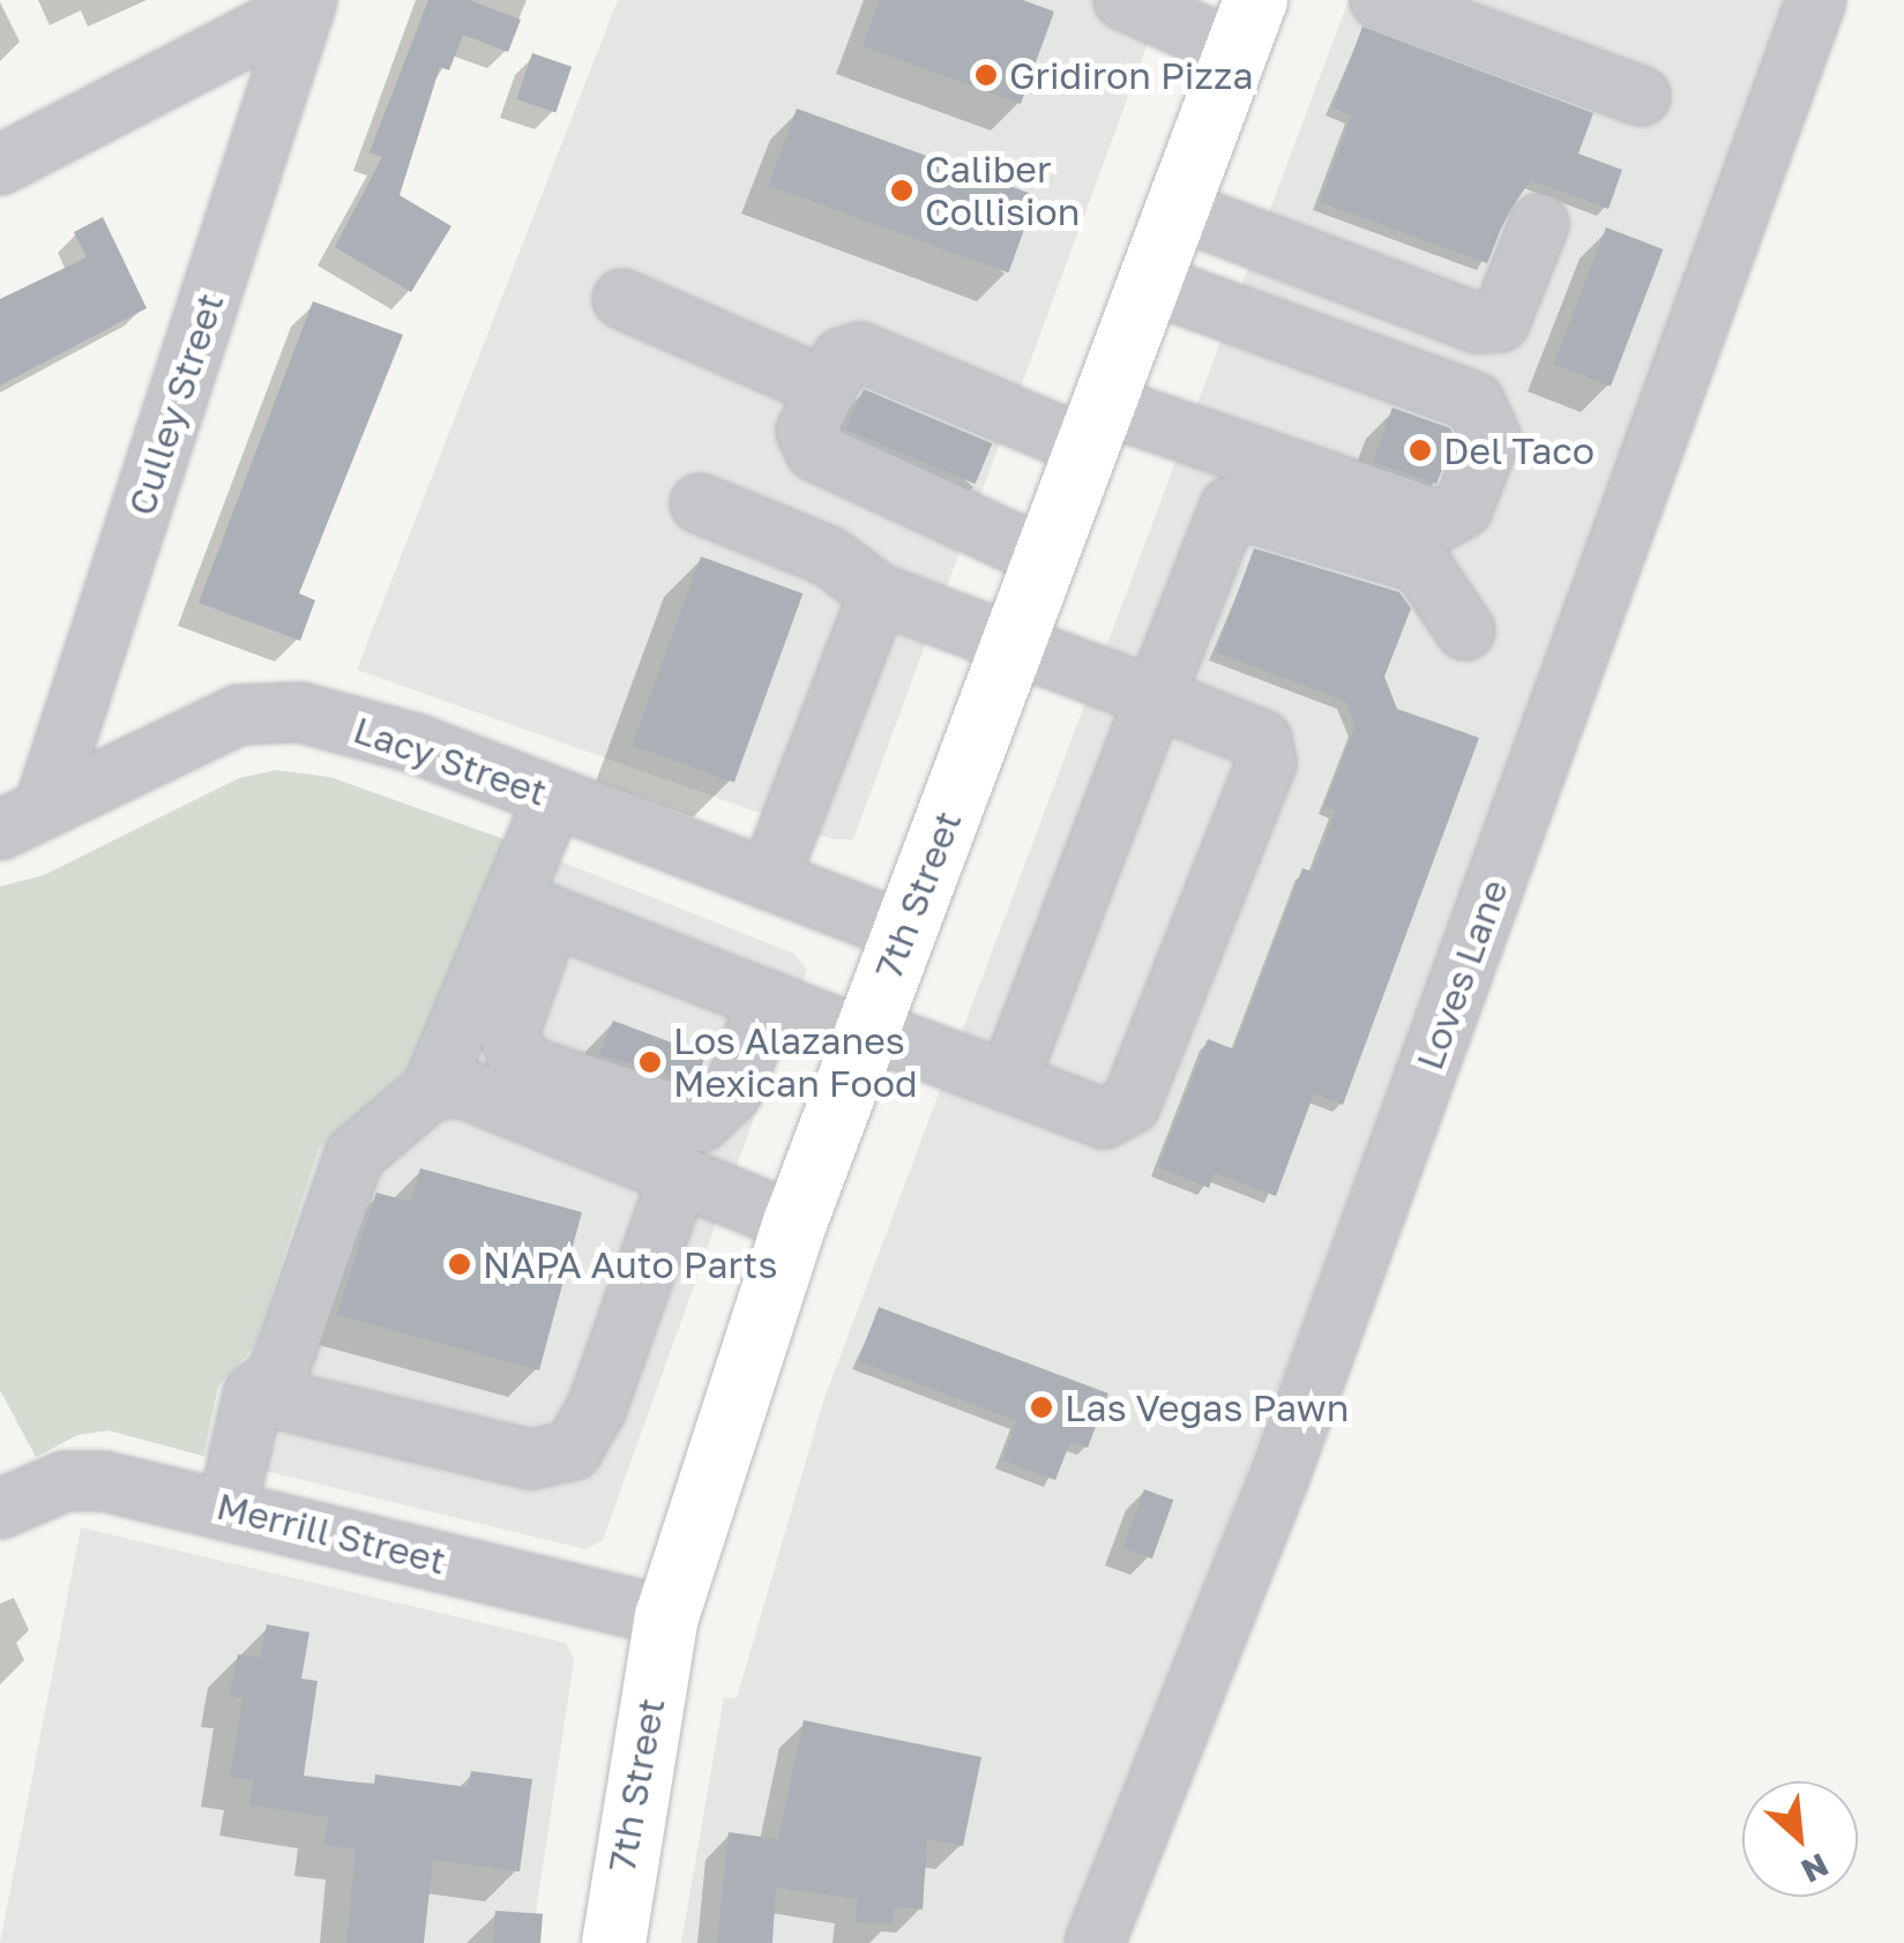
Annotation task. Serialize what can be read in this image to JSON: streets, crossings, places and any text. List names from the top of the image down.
{
  "streets": {
    "main road": ["7th Street"],
    "street": [
      "Culley Street",
      "Lacy Street",
      "Loves Lane",
      "Merrill Street"
    ]
  },
  "crossings": [
    ["Culley Street", "Lacy Street"],
    ["Lacy Street", "7th Street"],
    ["7th Street", "Merrill Street"]
  ],
  "places": [
    "Gridiron Pizza",
    "Caliber Collision",
    "Del Taco",
    "Los Alazanes Mexican Food",
    "NAPA Auto Parts",
    "Las Vegas Pawn"
  ],
  "north": "bottom right"
}
